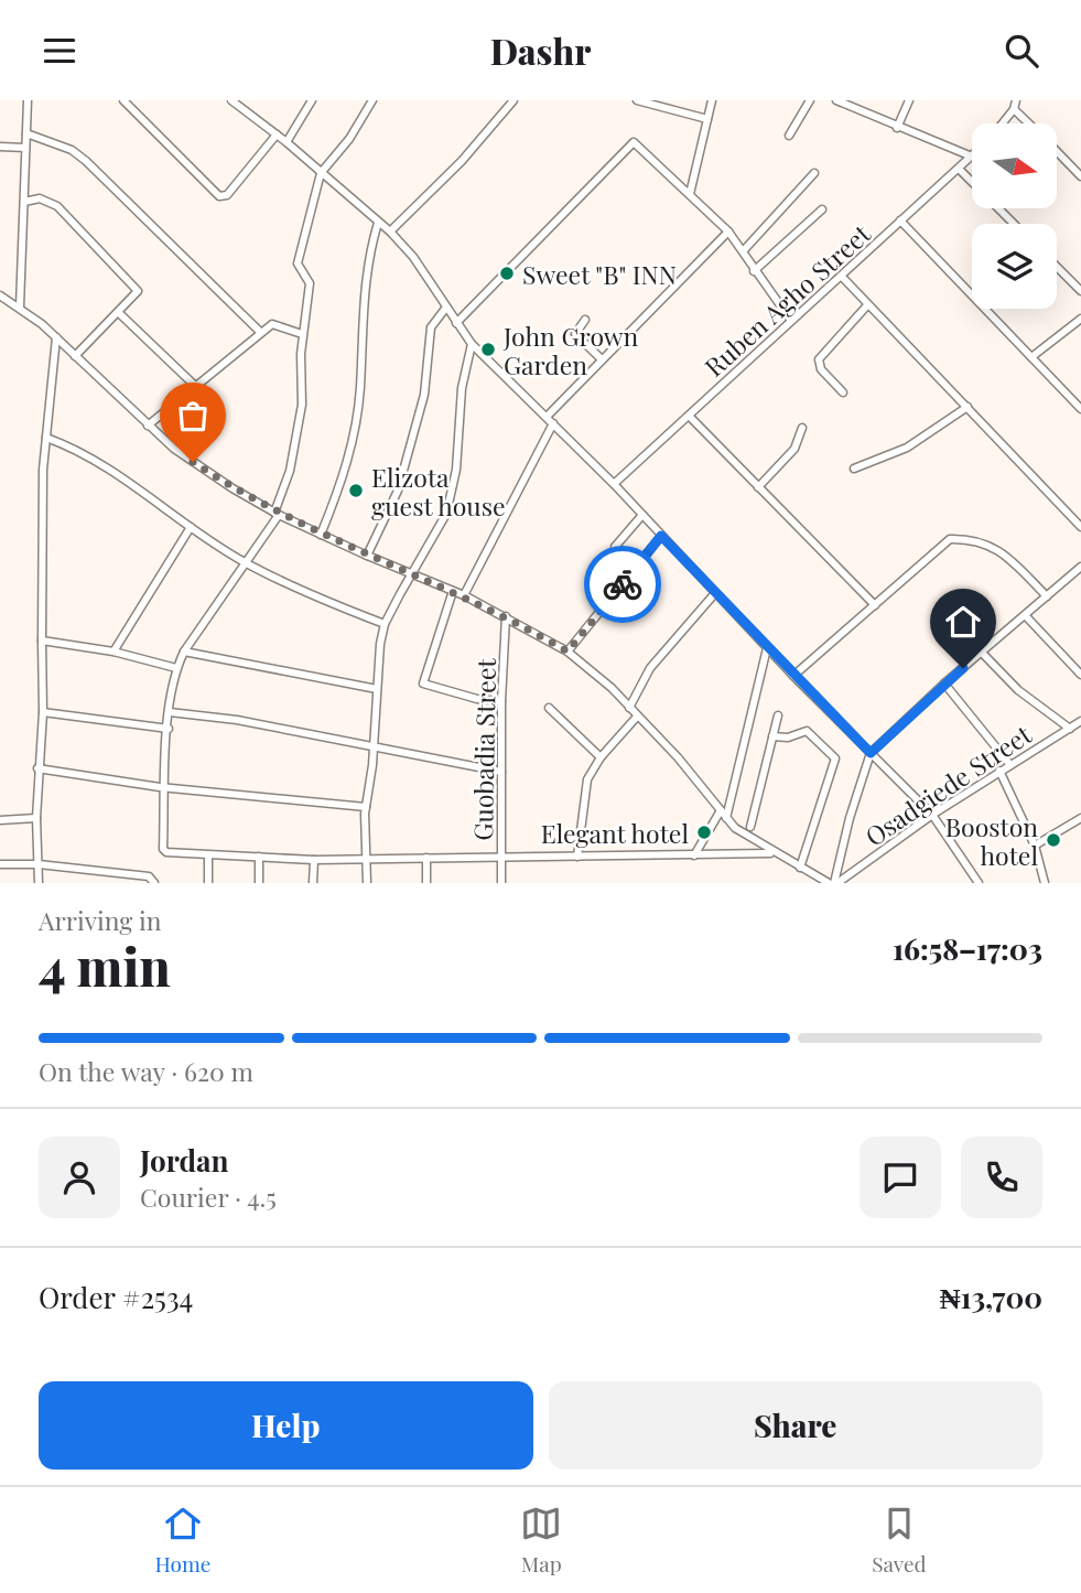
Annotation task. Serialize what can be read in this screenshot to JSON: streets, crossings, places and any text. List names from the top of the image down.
{
  "streets": {
    "street": ["Ruben Agho Street", "Guobadia Street", "Osadgiede Street"]
  },
  "places": [
    "Sweet \"B\" INN",
    "John Grown Garden",
    "Elizota guest house",
    "Elegant hotel",
    "Booston hotel"
  ],
  "north": "right",
  "page": {
    "header": "Dashr",
    "heading": ["4 min", "Arriving in", "16:58–17:03"],
    "panel": [
      "Jordan",
      "Courier · 4.5",
      "Order #2534",
      "₦13,700"
    ],
    "bar": "On the way · 620 m",
    "buttons": ["Help", "Share"],
    "tabs": ["Home", "Map", "Saved"]
  }
}
